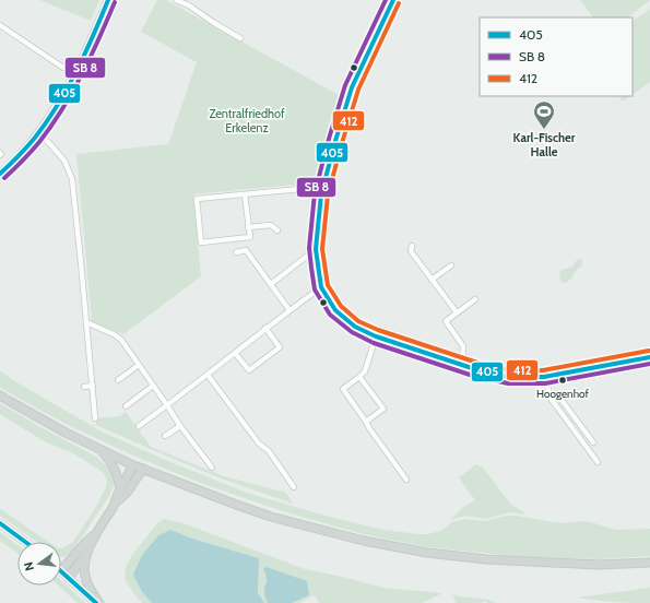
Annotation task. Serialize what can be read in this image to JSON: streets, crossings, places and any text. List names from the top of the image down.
{
  "parks": ["Zentralfriedhof Erkelenz"],
  "places": {
    "sports": ["Karl-Fischer Halle"],
    "other": ["Hoogenhof"]
  },
  "lines": ["transit line 405", "transit line 412"],
  "legend": ["405", "SB 8", "412"],
  "north": "left"
}
